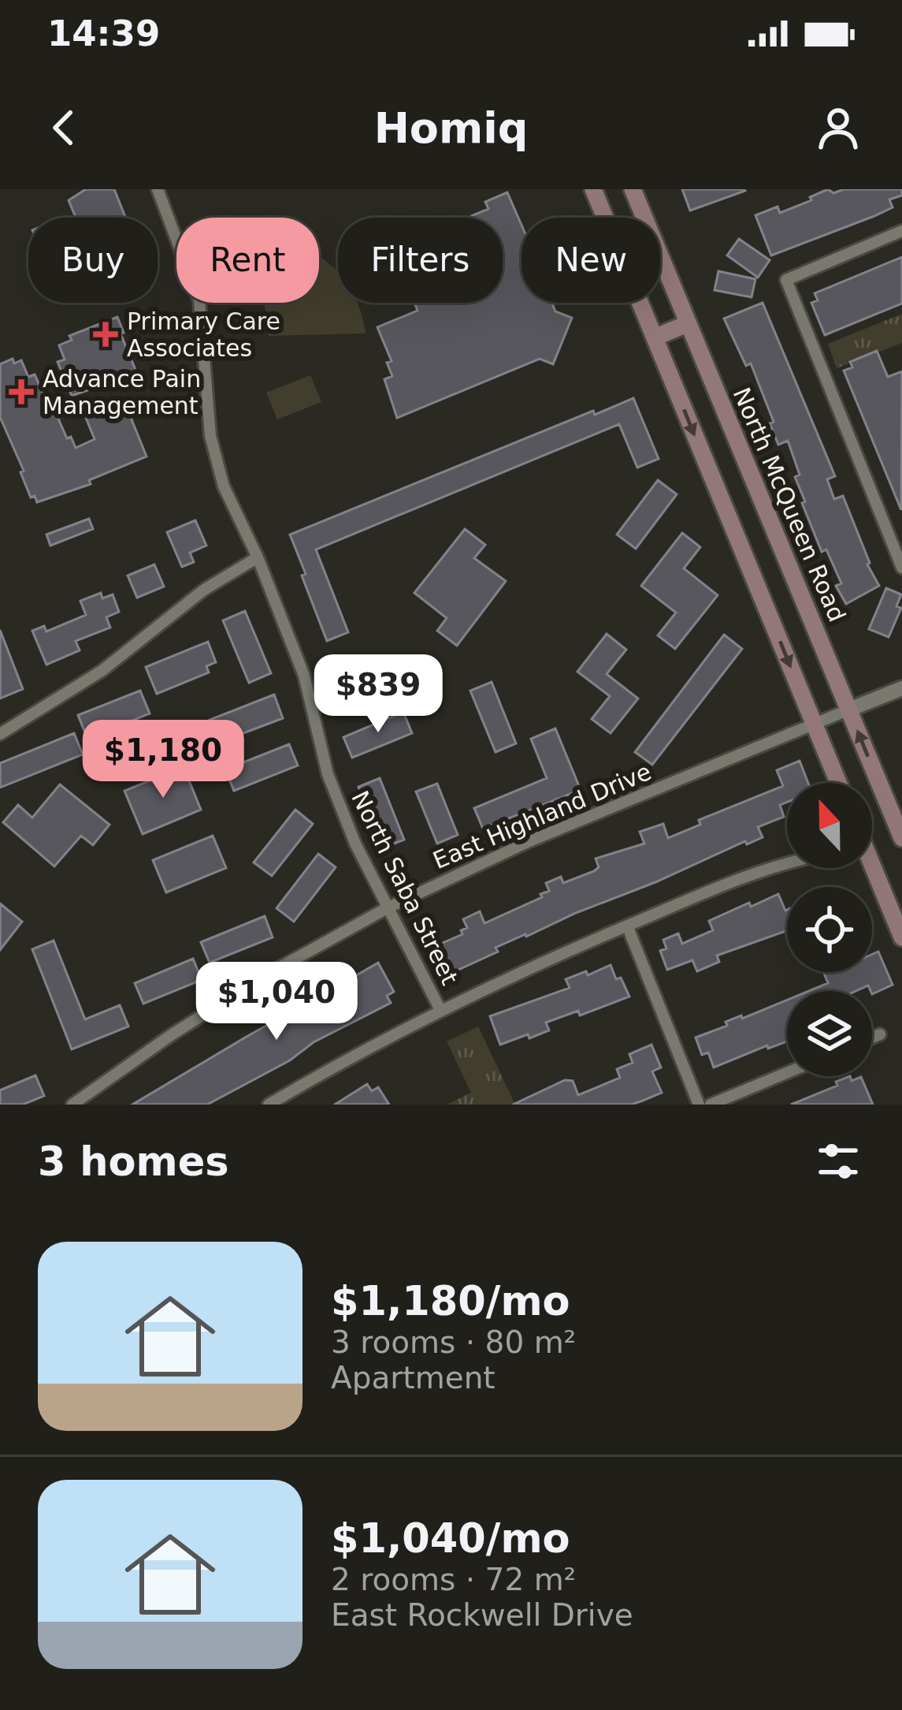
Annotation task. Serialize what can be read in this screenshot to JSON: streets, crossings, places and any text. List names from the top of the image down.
{
  "streets": {
    "main road": ["North McQueen Road"],
    "street": ["East Highland Drive", "North Saba Street"]
  },
  "crossings": [
    ["North McQueen Road", "East Highland Drive"],
    ["East Highland Drive", "North Saba Street"]
  ],
  "places": {
    "health": ["Primary Care Associates", "Advance Pain Management"]
  },
  "north": "top",
  "page": {
    "status": "14:39",
    "header": "Homiq",
    "chip": [
      "Buy",
      "Rent",
      "Filters",
      "New"
    ],
    "price": ["$839", "$1,180", "$1,040"],
    "heading": "3 homes",
    "list": [
      {
        "name": "$1,180/mo",
        "note": "3 rooms · 80 m² · Apartment"
      },
      {
        "name": "$1,040/mo",
        "note": "2 rooms · 72 m² · East Rockwell Drive"
      }
    ]
  }
}
